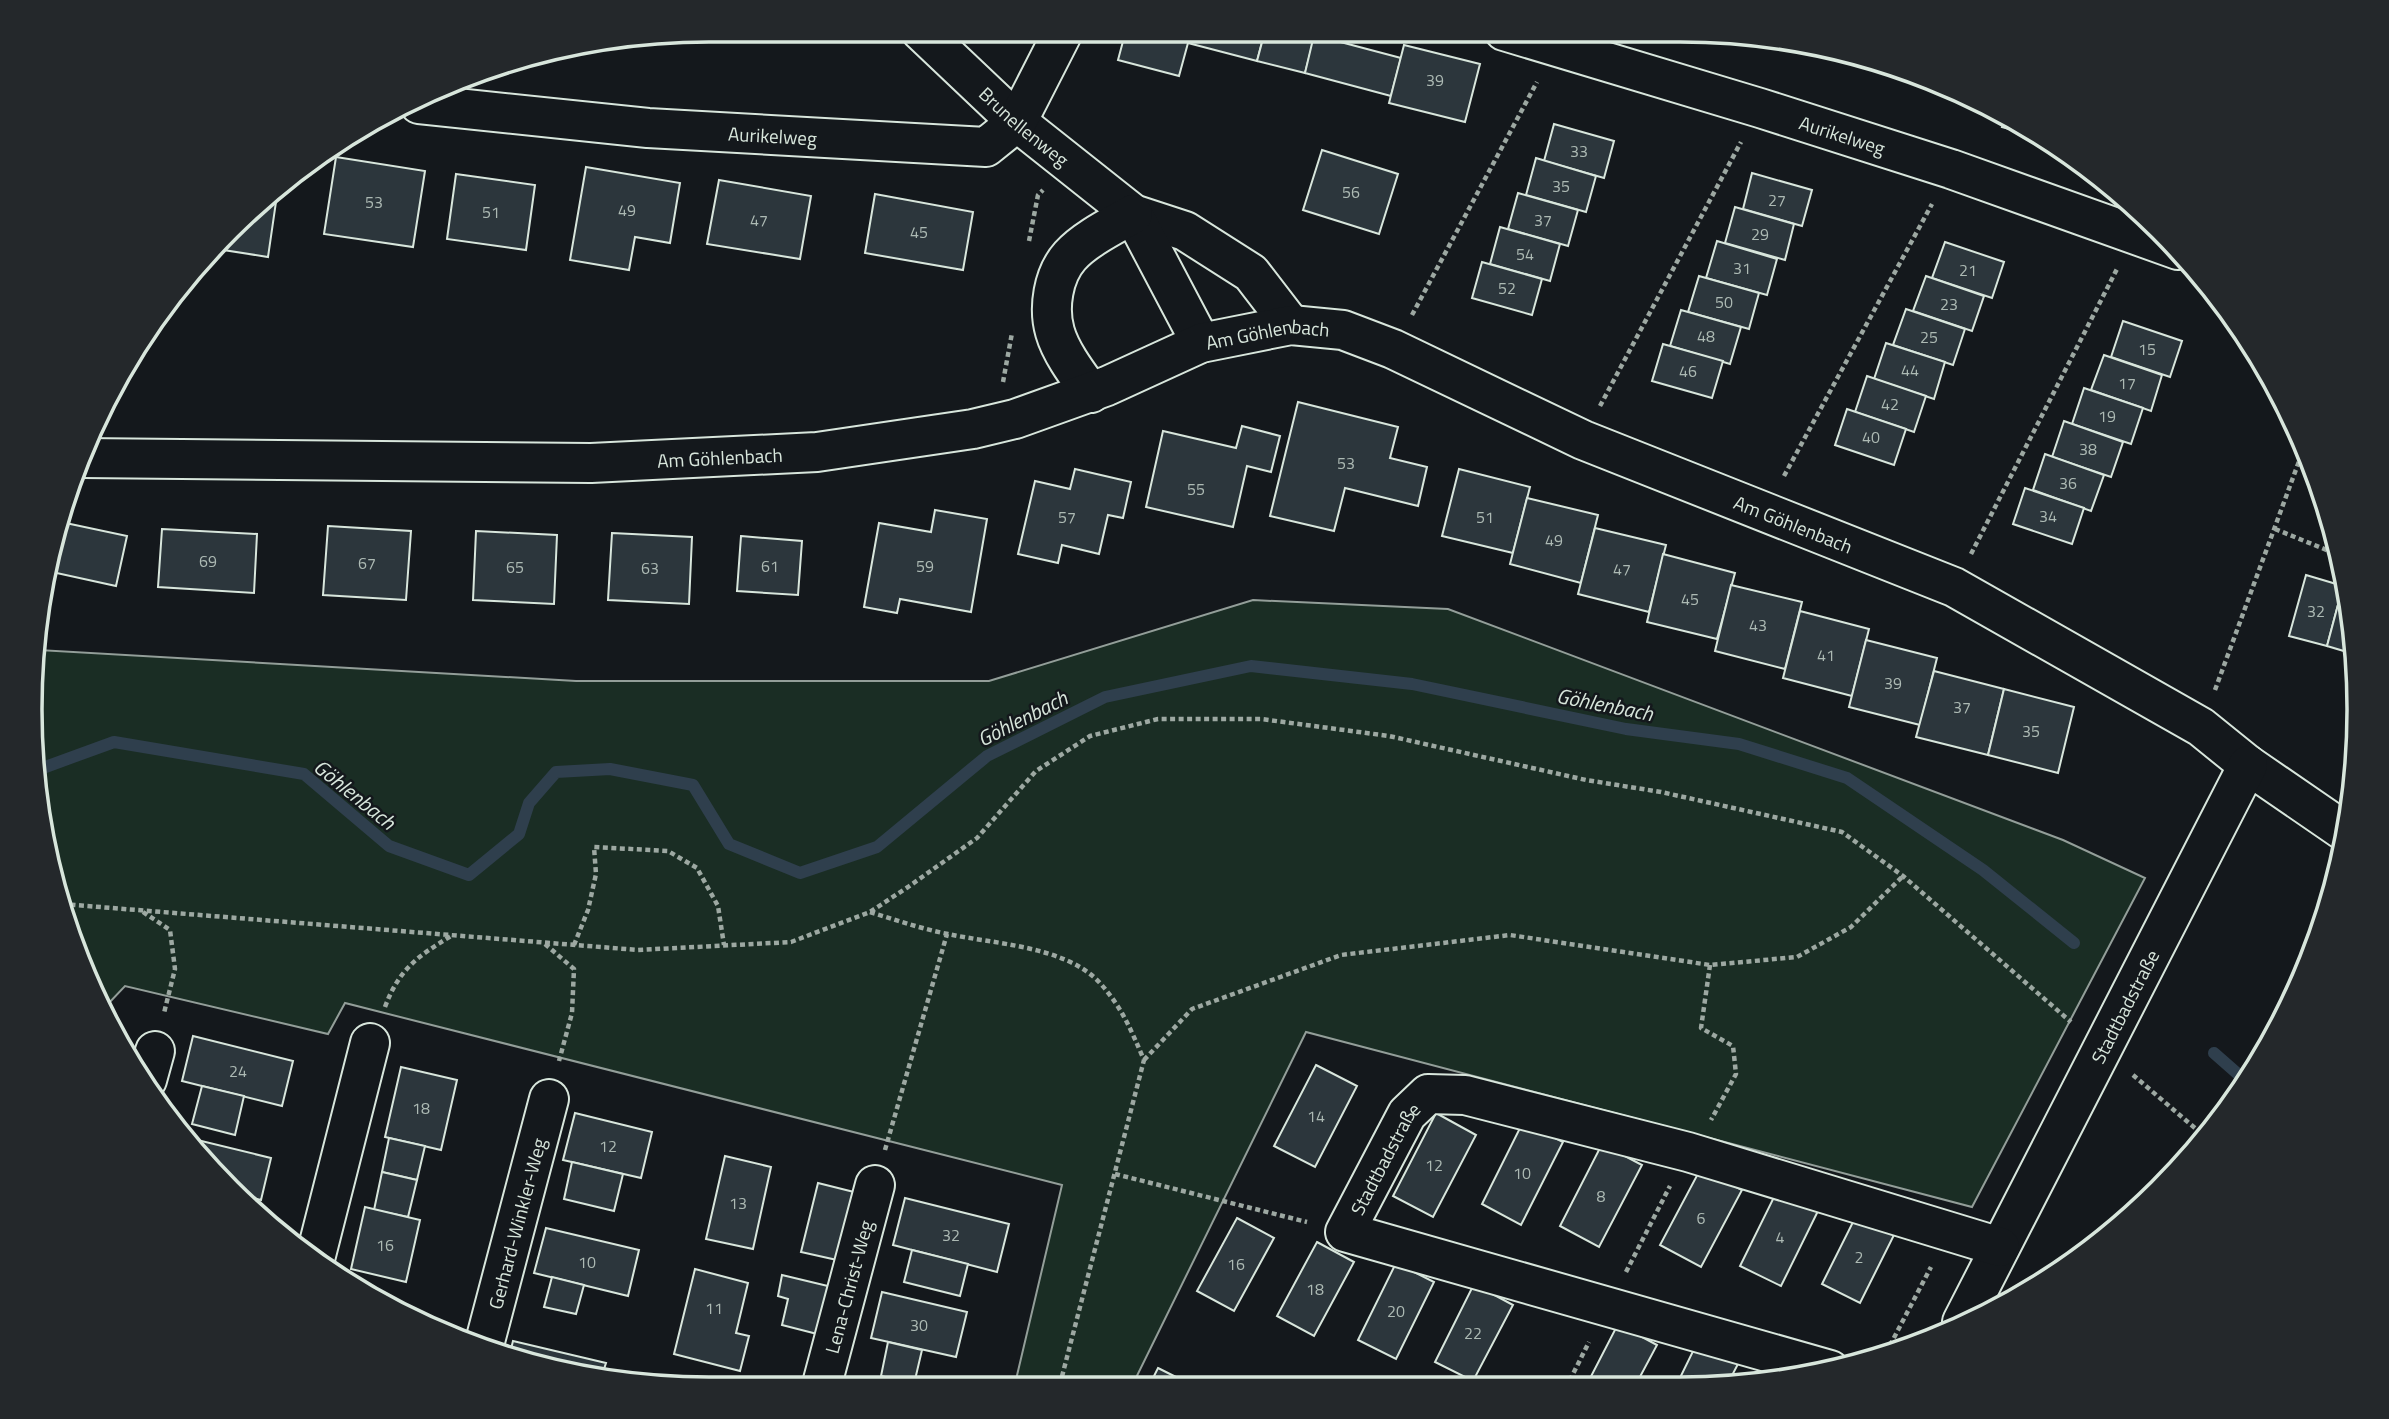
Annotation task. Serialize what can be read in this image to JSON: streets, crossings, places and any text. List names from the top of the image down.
{
  "streets": {
    "street": [
      "Brunellenweg",
      "Aurikelweg",
      "Am Göhlenbach",
      "Stadtbadstraße",
      "Gerhard-Winkler-Weg",
      "Lena-Christ-Weg"
    ]
  },
  "crossings": [
    ["Brunellenweg", "Aurikelweg"],
    ["Brunellenweg", "Am Göhlenbach"],
    ["Am Göhlenbach", "Stadtbadstraße"]
  ],
  "water": ["Göhlenbach"],
  "house_numbers": [
    "39",
    "33",
    "35",
    "56",
    "27",
    "53",
    "49",
    "51",
    "47",
    "37",
    "45",
    "29",
    "54",
    "31",
    "21",
    "52",
    "50",
    "23",
    "48",
    "25",
    "15",
    "44",
    "46",
    "17",
    "42",
    "19",
    "40",
    "38",
    "53",
    "36",
    "55",
    "34",
    "57",
    "51",
    "49",
    "69",
    "67",
    "61",
    "59",
    "65",
    "63",
    "47",
    "45",
    "32",
    "43",
    "41",
    "39",
    "37",
    "35",
    "24",
    "18",
    "14",
    "12",
    "12",
    "10",
    "8",
    "13",
    "6",
    "32",
    "4",
    "16",
    "2",
    "10",
    "16",
    "18",
    "11",
    "20",
    "30",
    "22"
  ]
}
